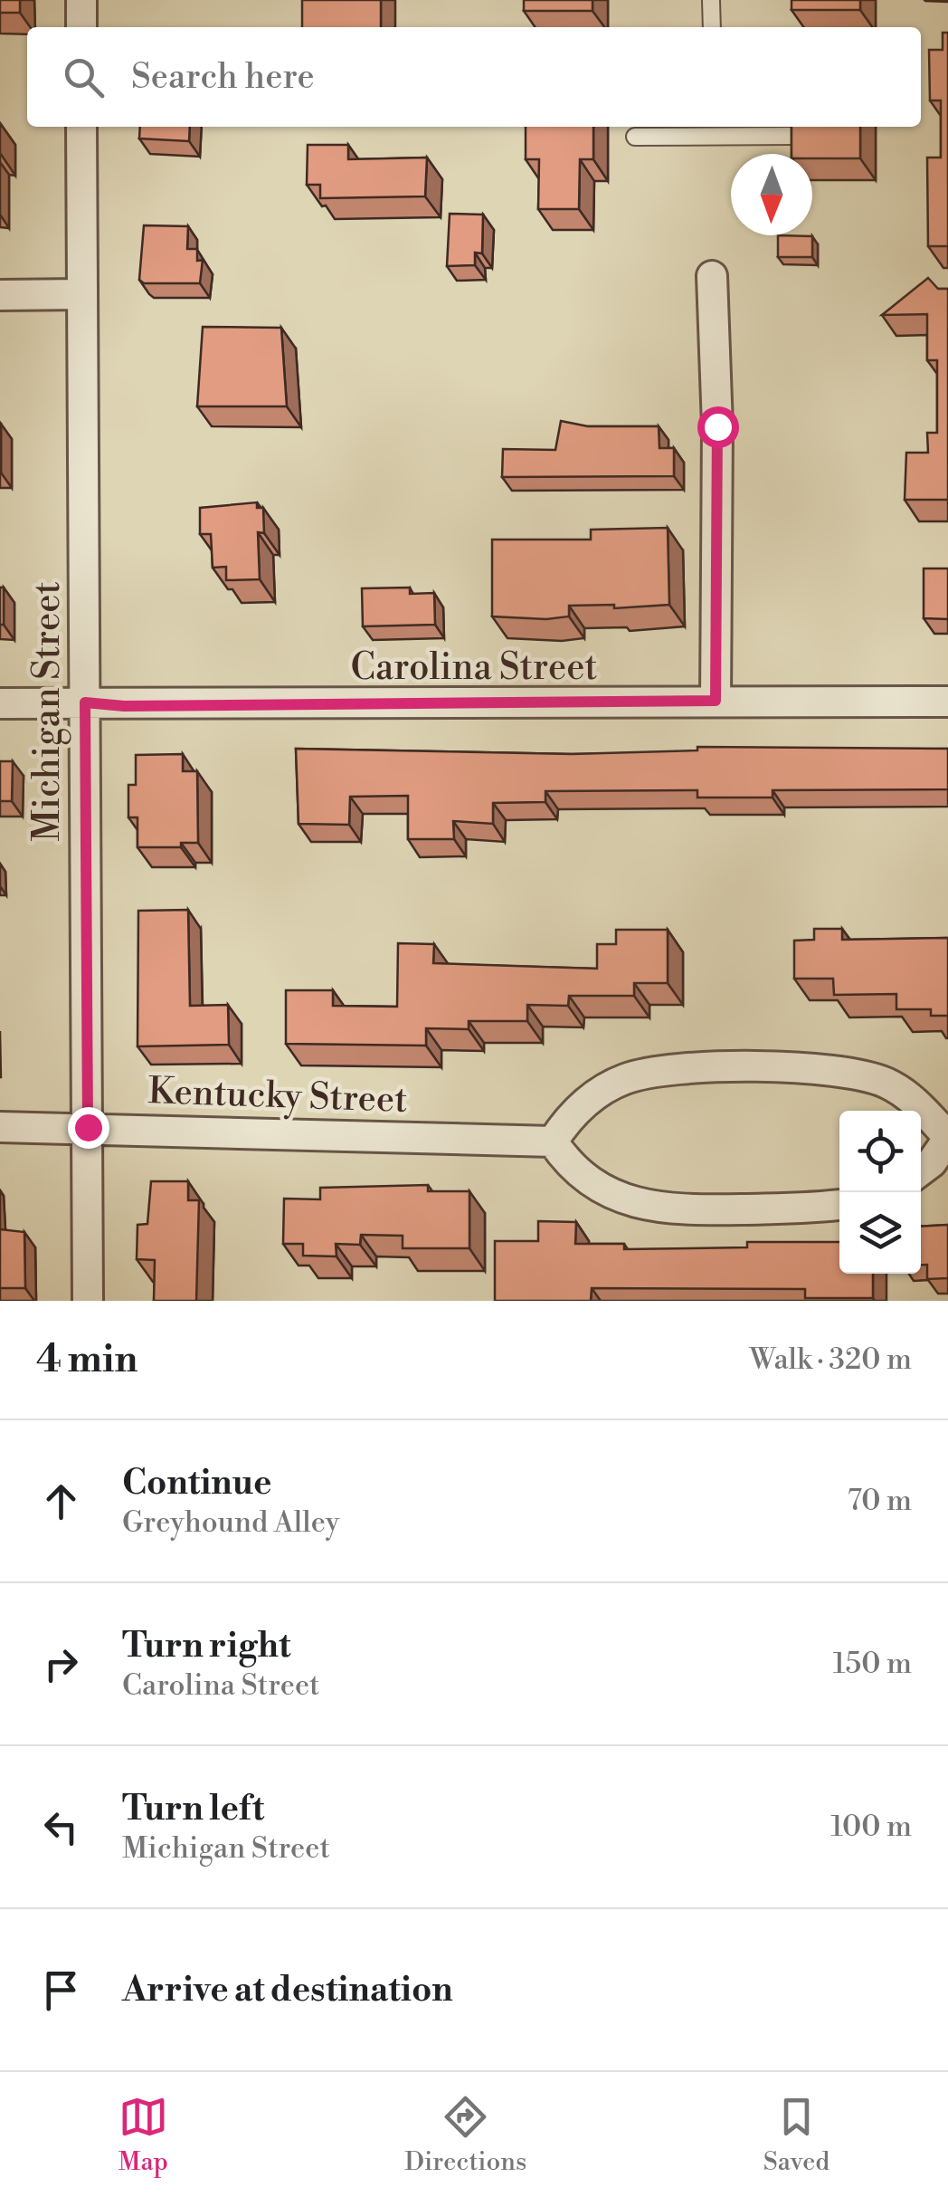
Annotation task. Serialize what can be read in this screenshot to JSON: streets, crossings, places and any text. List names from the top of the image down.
{
  "streets": {
    "street": ["Carolina Street", "Michigan Street", "Kentucky Street"]
  },
  "crossings": [
    ["Carolina Street", "Michigan Street"],
    ["Michigan Street", "Kentucky Street"]
  ],
  "north": "bottom",
  "page": {
    "search": "Search here",
    "heading": ["4 min", "Walk · 320 m"],
    "list": [
      ["Continue", "Greyhound Alley", "70 m"],
      ["Turn right", "Carolina Street", "150 m"],
      ["Turn left", "Michigan Street", "100 m"],
      "Arrive at destination"
    ],
    "nav": ["Map", "Directions", "Saved"]
  }
}
